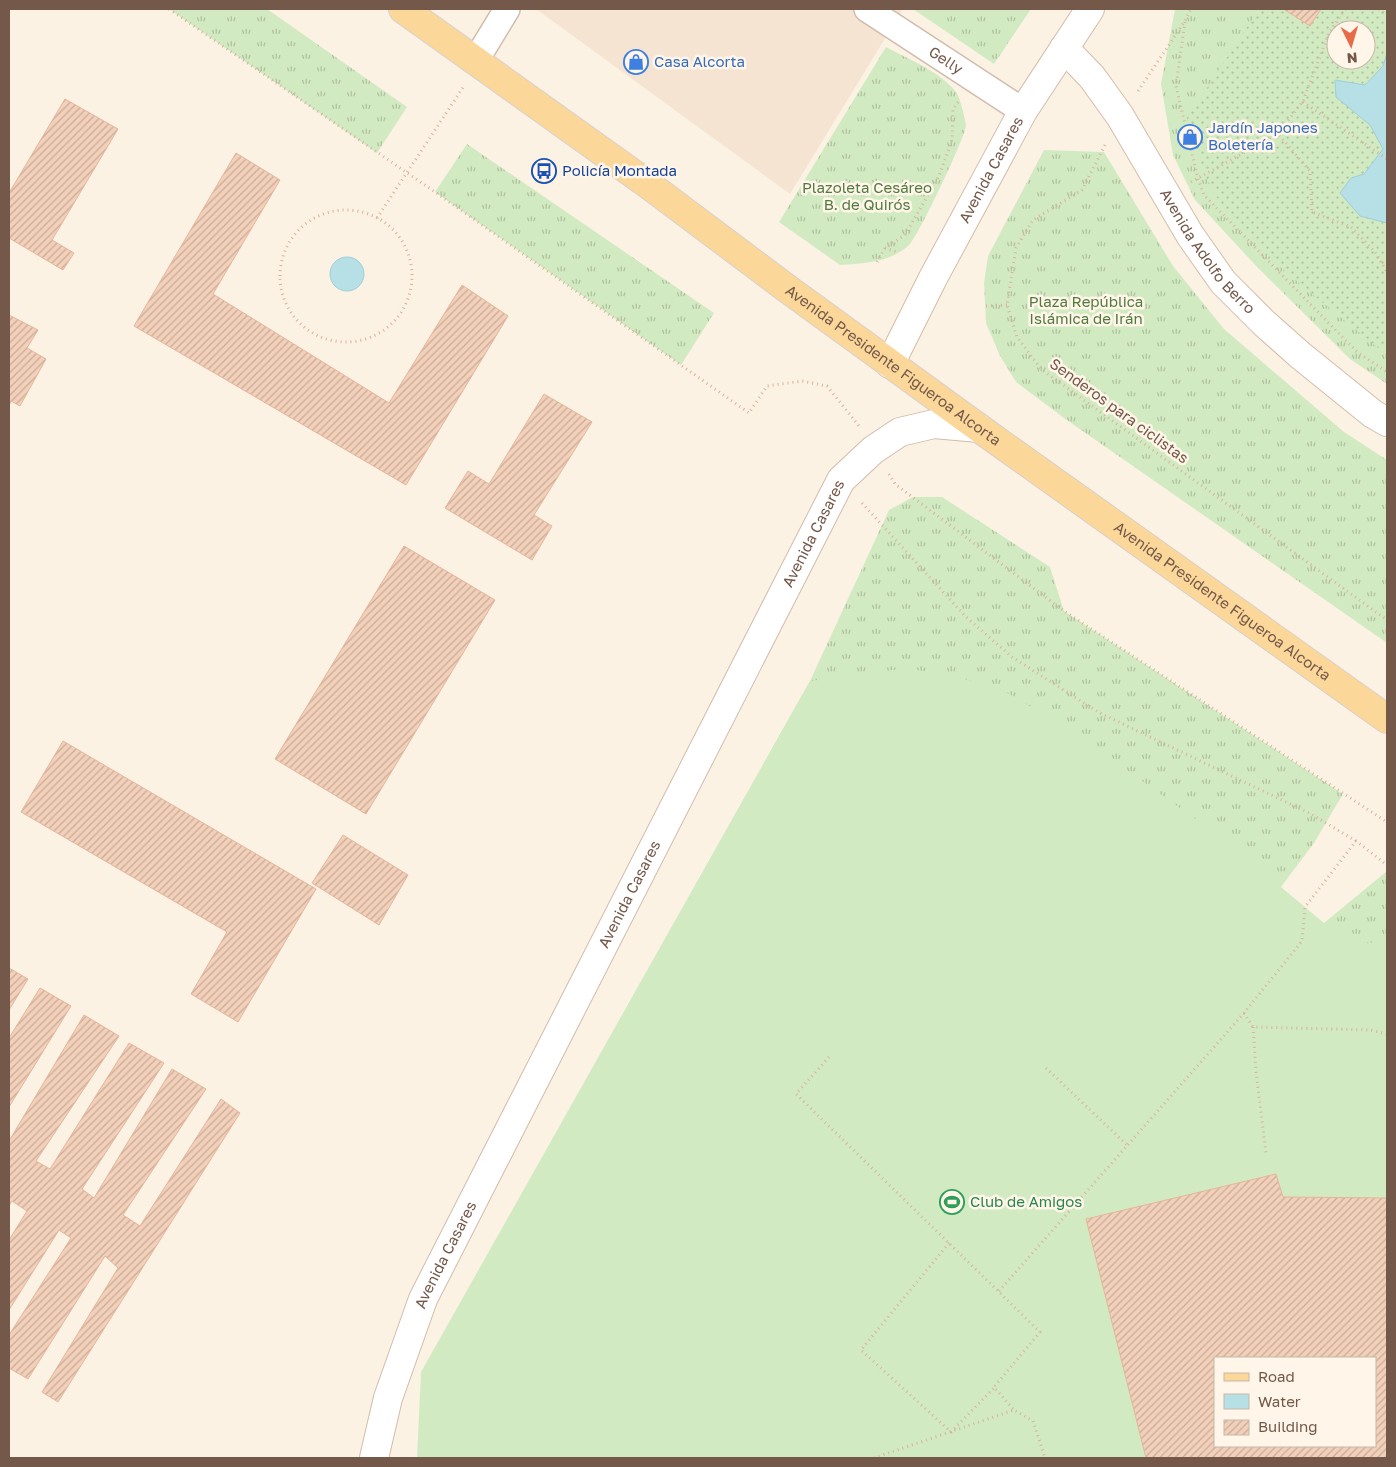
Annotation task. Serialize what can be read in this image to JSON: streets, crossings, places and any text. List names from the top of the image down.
{
  "streets": {
    "main road": ["Avenida Presidente Figueroa Alcorta"],
    "street": ["Gelly", "Avenida Casares", "Avenida Adolfo Berro"],
    "path": ["Senderos para ciclistas"]
  },
  "crossings": [
    ["Gelly", "Avenida Casares"],
    ["Avenida Casares", "Avenida Adolfo Berro"],
    ["Avenida Casares", "Avenida Presidente Figueroa Alcorta"],
    ["Avenida Adolfo Berro", "Senderos para ciclistas"]
  ],
  "parks": ["Plazoleta Cesáreo B. de Quirós", "Plaza República Islámica de Irán"],
  "places": {
    "shop": ["Casa Alcorta", "Jardín Japones Boletería"],
    "bus stop": ["Policía Montada"],
    "sports": ["Club de Amigos"]
  },
  "legend": ["Road", "Water", "Building"],
  "north": "bottom"
}
